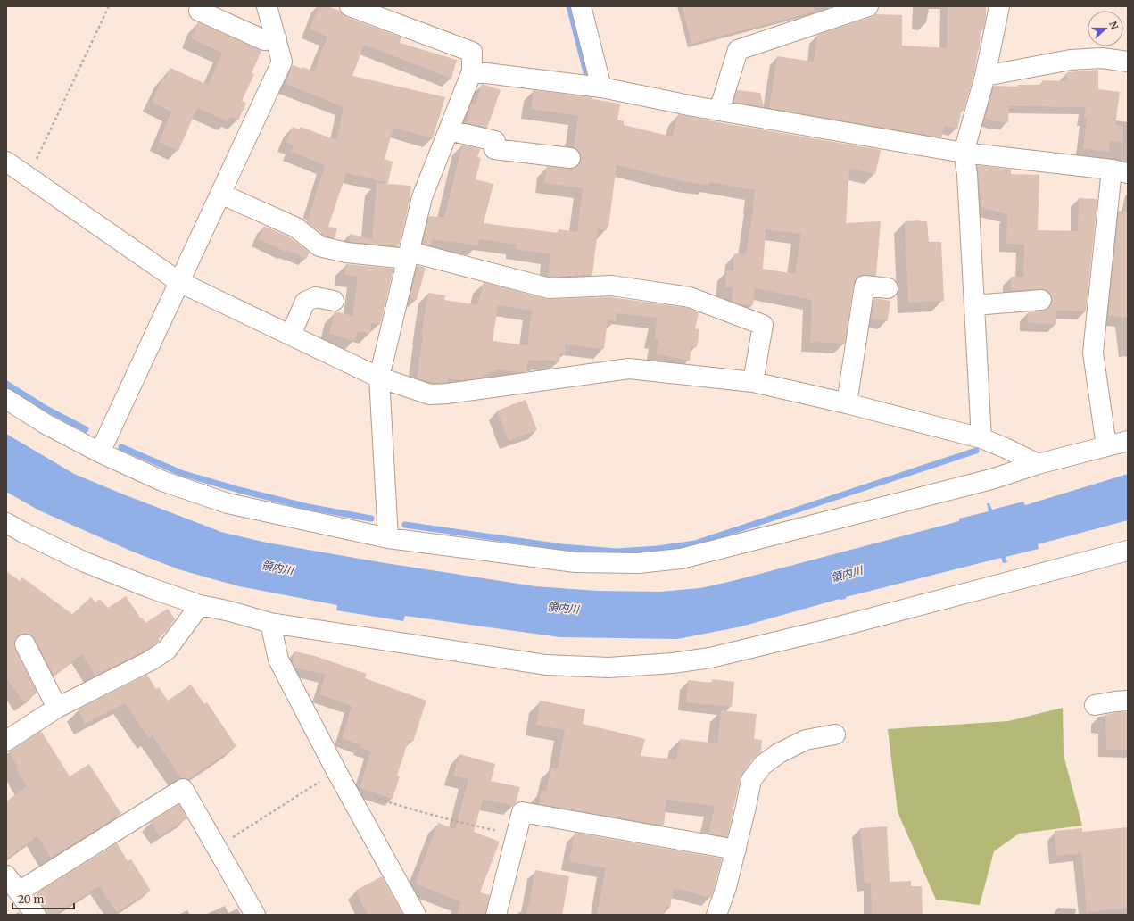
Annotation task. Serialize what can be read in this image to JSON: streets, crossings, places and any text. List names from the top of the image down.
{
  "water": ["領内川"],
  "scale_bar": "20 m",
  "north": "right"
}
